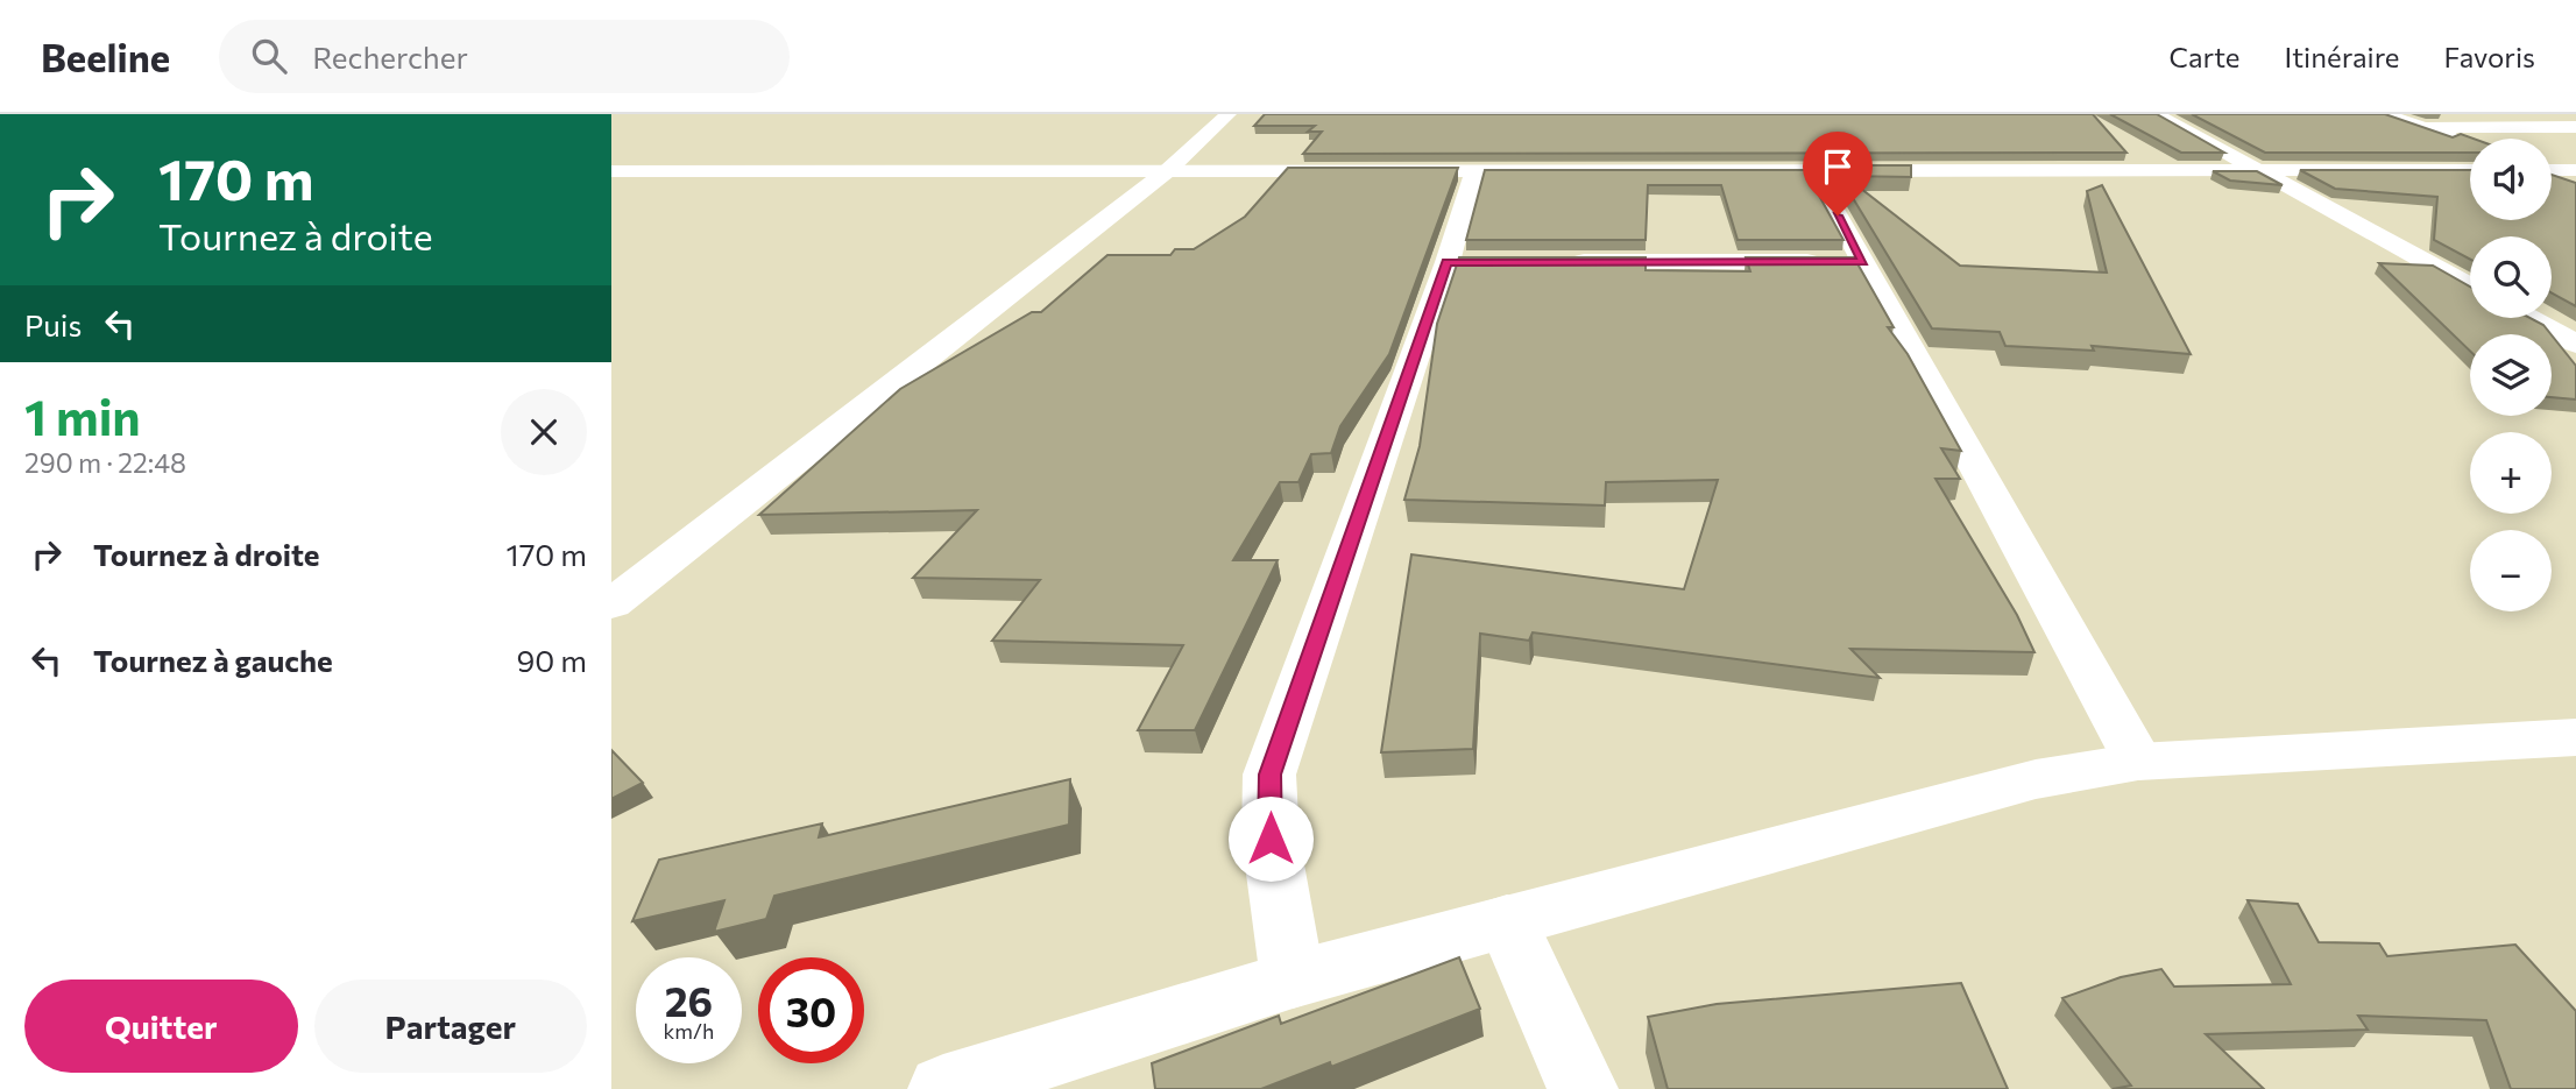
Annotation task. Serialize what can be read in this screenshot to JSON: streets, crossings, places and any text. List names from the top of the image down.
{
  "page": {
    "header": "Beeline",
    "search": "Rechercher",
    "nav": ["Carte", "Itinéraire", "Favoris"],
    "turn": ["170 m", "Tournez à droite"],
    "map_buttons": ["+", "−"],
    "then": "Puis",
    "heading": ["1 min", "290 m · 22:48"],
    "list": [
      {
        "name": "Tournez à droite",
        "value": "170 m"
      },
      {
        "name": "Tournez à gauche",
        "value": "90 m"
      }
    ],
    "speed": "26 km/h",
    "limit": "30",
    "buttons": ["Quitter", "Partager"]
  }
}
